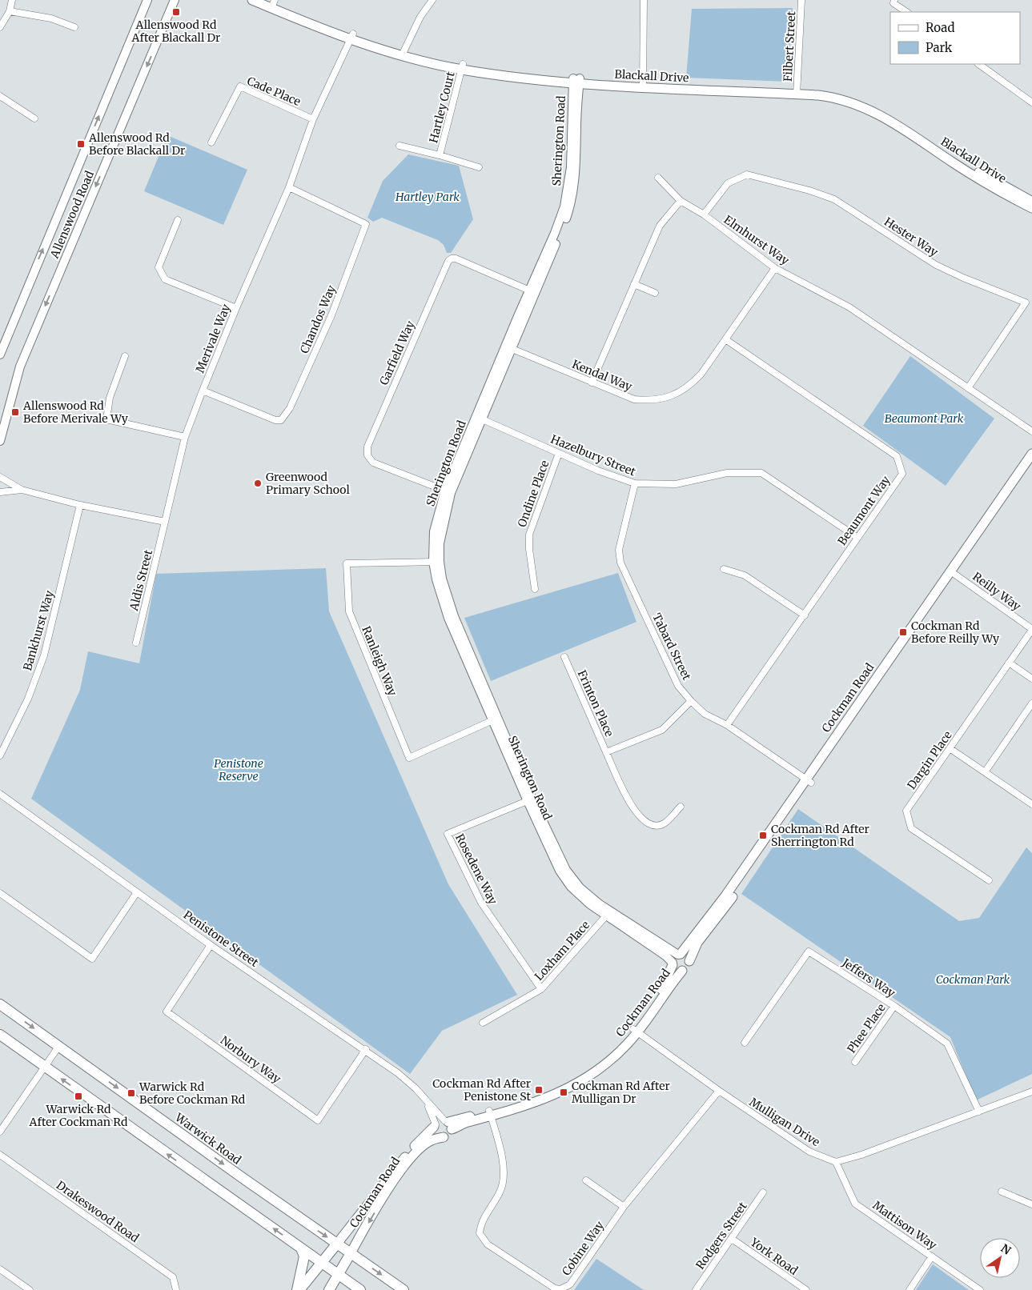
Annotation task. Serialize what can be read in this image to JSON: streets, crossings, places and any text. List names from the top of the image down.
{
  "streets": {
    "main road": ["Blackall Drive", "Cockman Road", "Warwick Road"],
    "street": [
      "Filbert Street",
      "Cade Place",
      "Hartley Court",
      "Sherington Road",
      "Allenswood Road",
      "Hester Way",
      "Elmhurst Way",
      "Chandos Way",
      "Merivale Way",
      "Garfield Way",
      "Kendal Way",
      "Hazelbury Street",
      "Ondine Place",
      "Beaumont Way",
      "Aldis Street",
      "Reilly Way",
      "Bankhurst Way",
      "Tabard Street",
      "Ranleigh Way",
      "Frinton Place",
      "Dargin Place",
      "Rosedene Way",
      "Penistone Street",
      "Loxham Place",
      "Jeffers Way",
      "Phee Place",
      "Norbury Way",
      "Mulligan Drive",
      "Drakeswood Road",
      "Mattison Way",
      "Rodgers Street",
      "Cobine Way",
      "York Road"
    ]
  },
  "crossings": [
    ["Filbert Street", "Blackall Drive"],
    ["Blackall Drive", "Hartley Court"],
    ["Blackall Drive", "Sherington Road"],
    ["Blackall Drive", "Merivale Way"],
    ["Cade Place", "Merivale Way"],
    ["Sherington Road", "Garfield Way"],
    ["Sherington Road", "Kendal Way"],
    ["Sherington Road", "Hazelbury Street"],
    ["Sherington Road", "Ranleigh Way"],
    ["Sherington Road", "Cockman Road"],
    ["Sherington Road", "Rosedene Way"],
    ["Sherington Road", "Loxham Place"],
    ["Hester Way", "Elmhurst Way"],
    ["Elmhurst Way", "Kendal Way"],
    ["Chandos Way", "Merivale Way"],
    ["Merivale Way", "Aldis Street"],
    ["Kendal Way", "Beaumont Way"],
    ["Hazelbury Street", "Ondine Place"],
    ["Hazelbury Street", "Beaumont Way"],
    ["Hazelbury Street", "Tabard Street"],
    ["Beaumont Way", "Tabard Street"],
    ["Reilly Way", "Cockman Road"],
    ["Reilly Way", "Dargin Place"],
    ["Tabard Street", "Cockman Road"],
    ["Tabard Street", "Frinton Place"],
    ["Cockman Road", "Penistone Street"],
    ["Cockman Road", "Mulligan Drive"],
    ["Cockman Road", "Warwick Road"],
    ["Cockman Road", "Cobine Way"],
    ["Rosedene Way", "Loxham Place"],
    ["Penistone Street", "Norbury Way"],
    ["Jeffers Way", "Phee Place"],
    ["Mulligan Drive", "Mattison Way"],
    ["Mulligan Drive", "Cobine Way"],
    ["Rodgers Street", "York Road"]
  ],
  "parks": [
    "Hartley Park",
    "Beaumont Park",
    "Penistone Reserve",
    "Cockman Park"
  ],
  "places": {
    "transit": [
      "Allenswood Rd After Blackall Dr",
      "Allenswood Rd Before Blackall Dr",
      "Allenswood Rd Before Merivale Wy",
      "Cockman Rd Before Reilly Wy",
      "Cockman Rd After Sherrington Rd",
      "Cockman Rd After Penistone St",
      "Cockman Rd After Mulligan Dr",
      "Warwick Rd Before Cockman Rd",
      "Warwick Rd After Cockman Rd"
    ],
    "other": ["Greenwood Primary School"]
  },
  "legend": ["Road", "Park"],
  "north": "top right"
}
